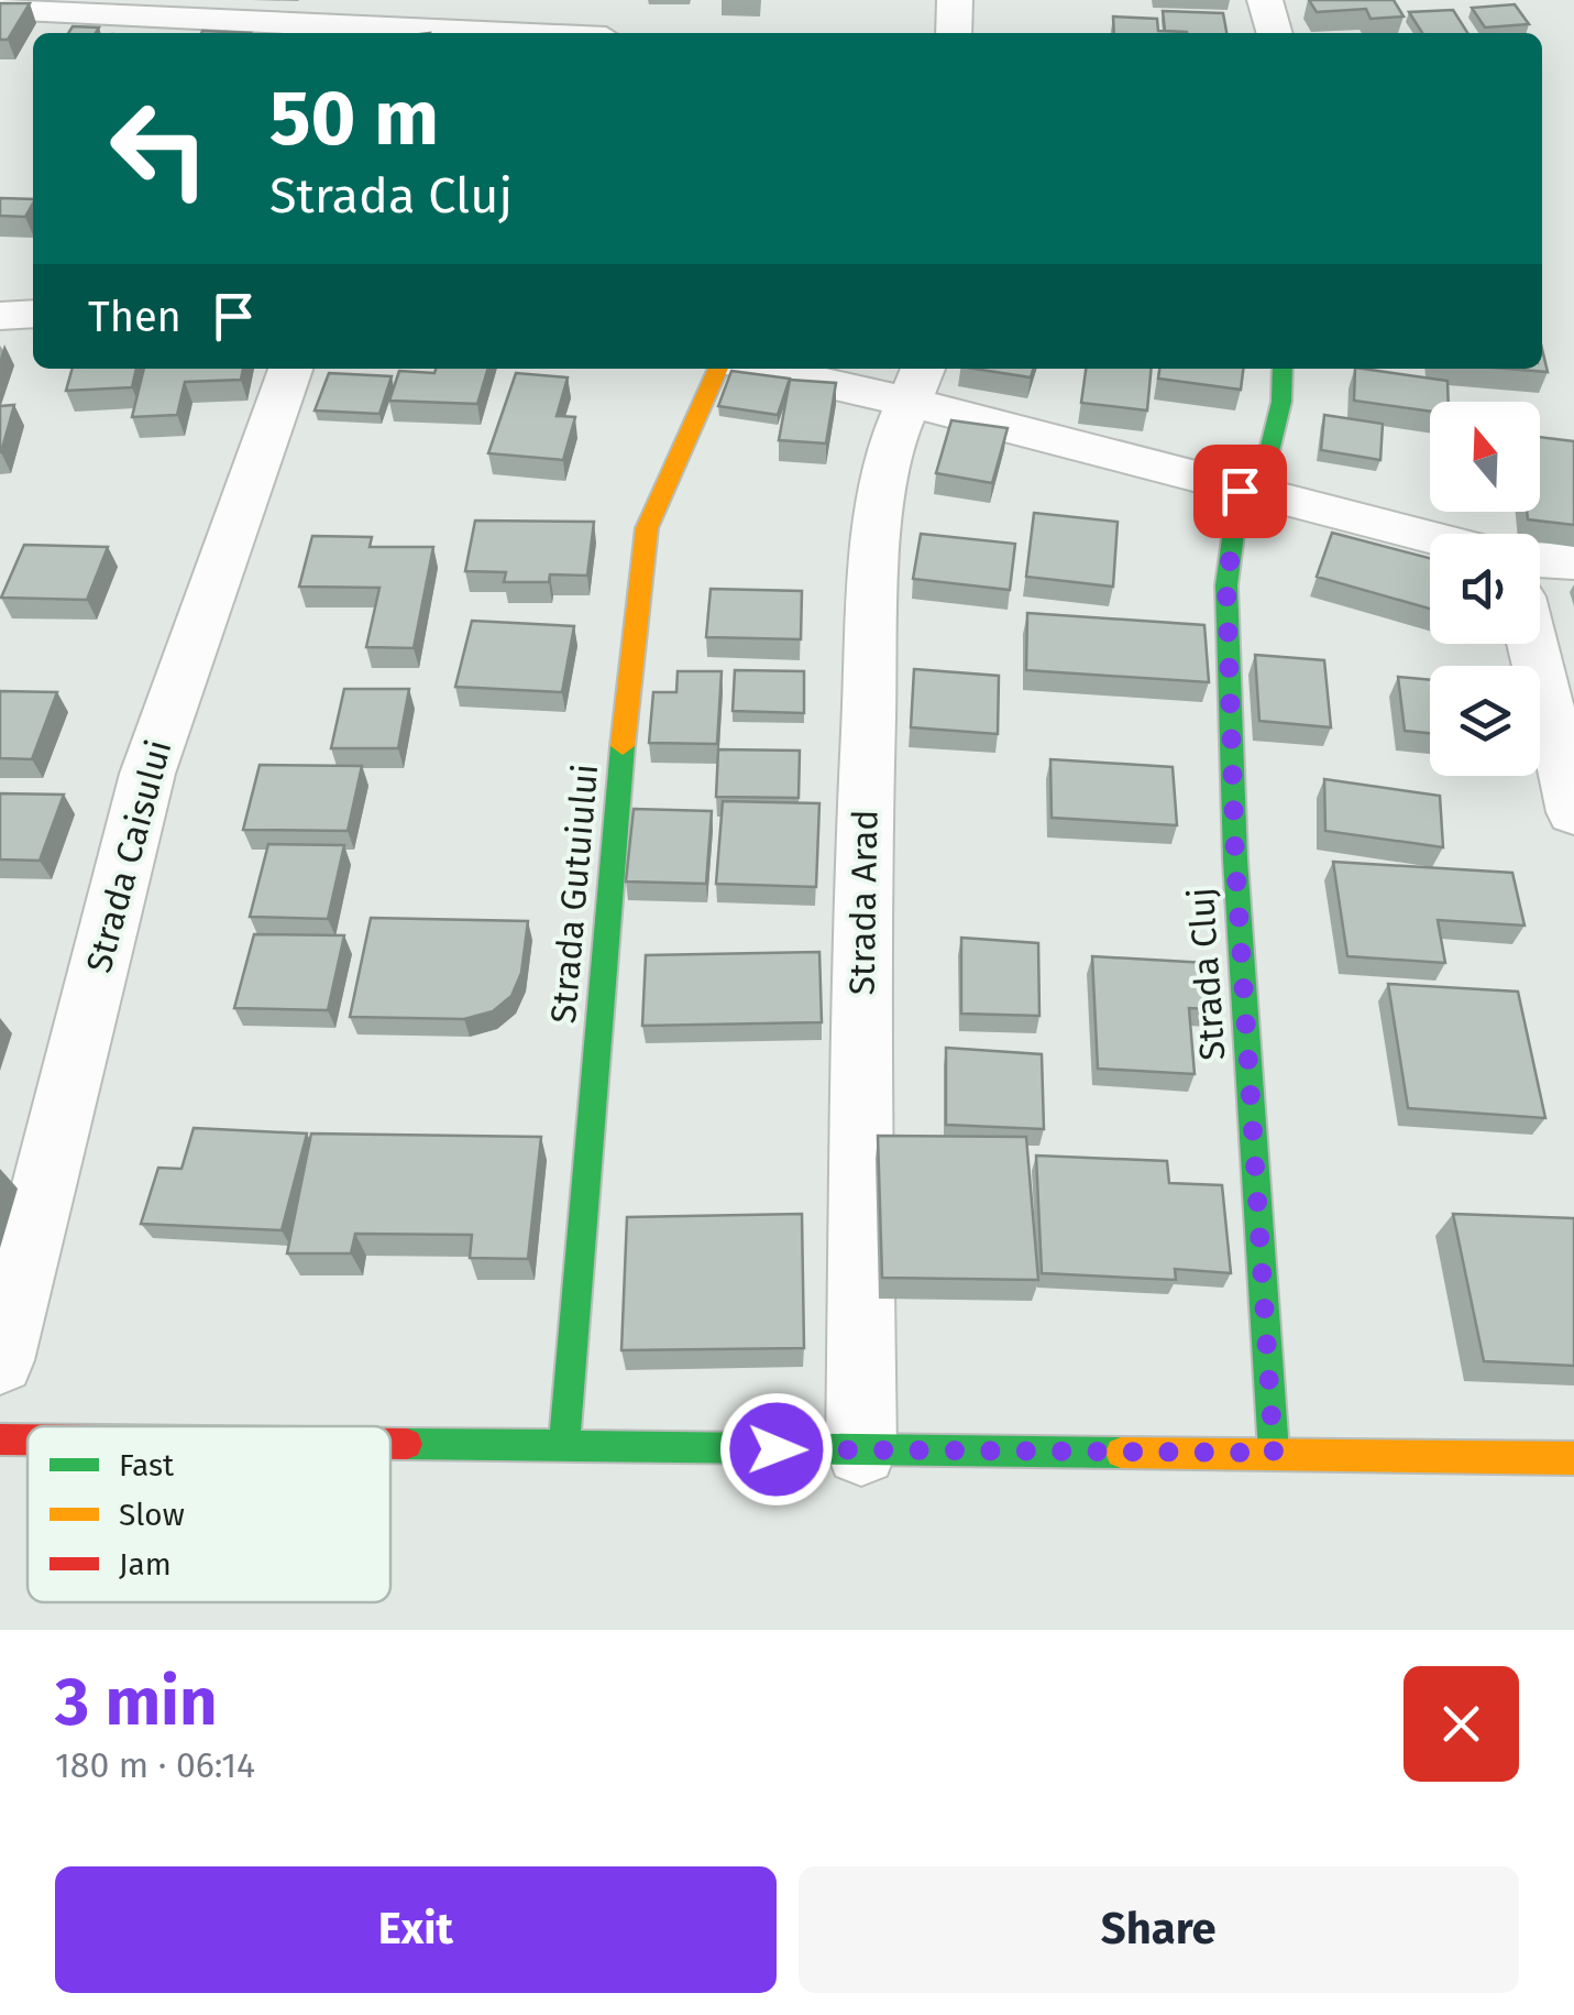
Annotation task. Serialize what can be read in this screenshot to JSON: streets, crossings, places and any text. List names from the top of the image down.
{
  "streets": {
    "street": [
      "Strada Caisului",
      "Strada Gutuiului",
      "Strada Arad",
      "Strada Cluj"
    ]
  },
  "legend": ["Fast", "Slow", "Jam"],
  "north": "top",
  "page": {
    "turn": ["50 m", "Strada Cluj"],
    "then": "Then",
    "heading": ["3 min", "180 m · 06:14"],
    "buttons": ["Exit", "Share"]
  }
}
